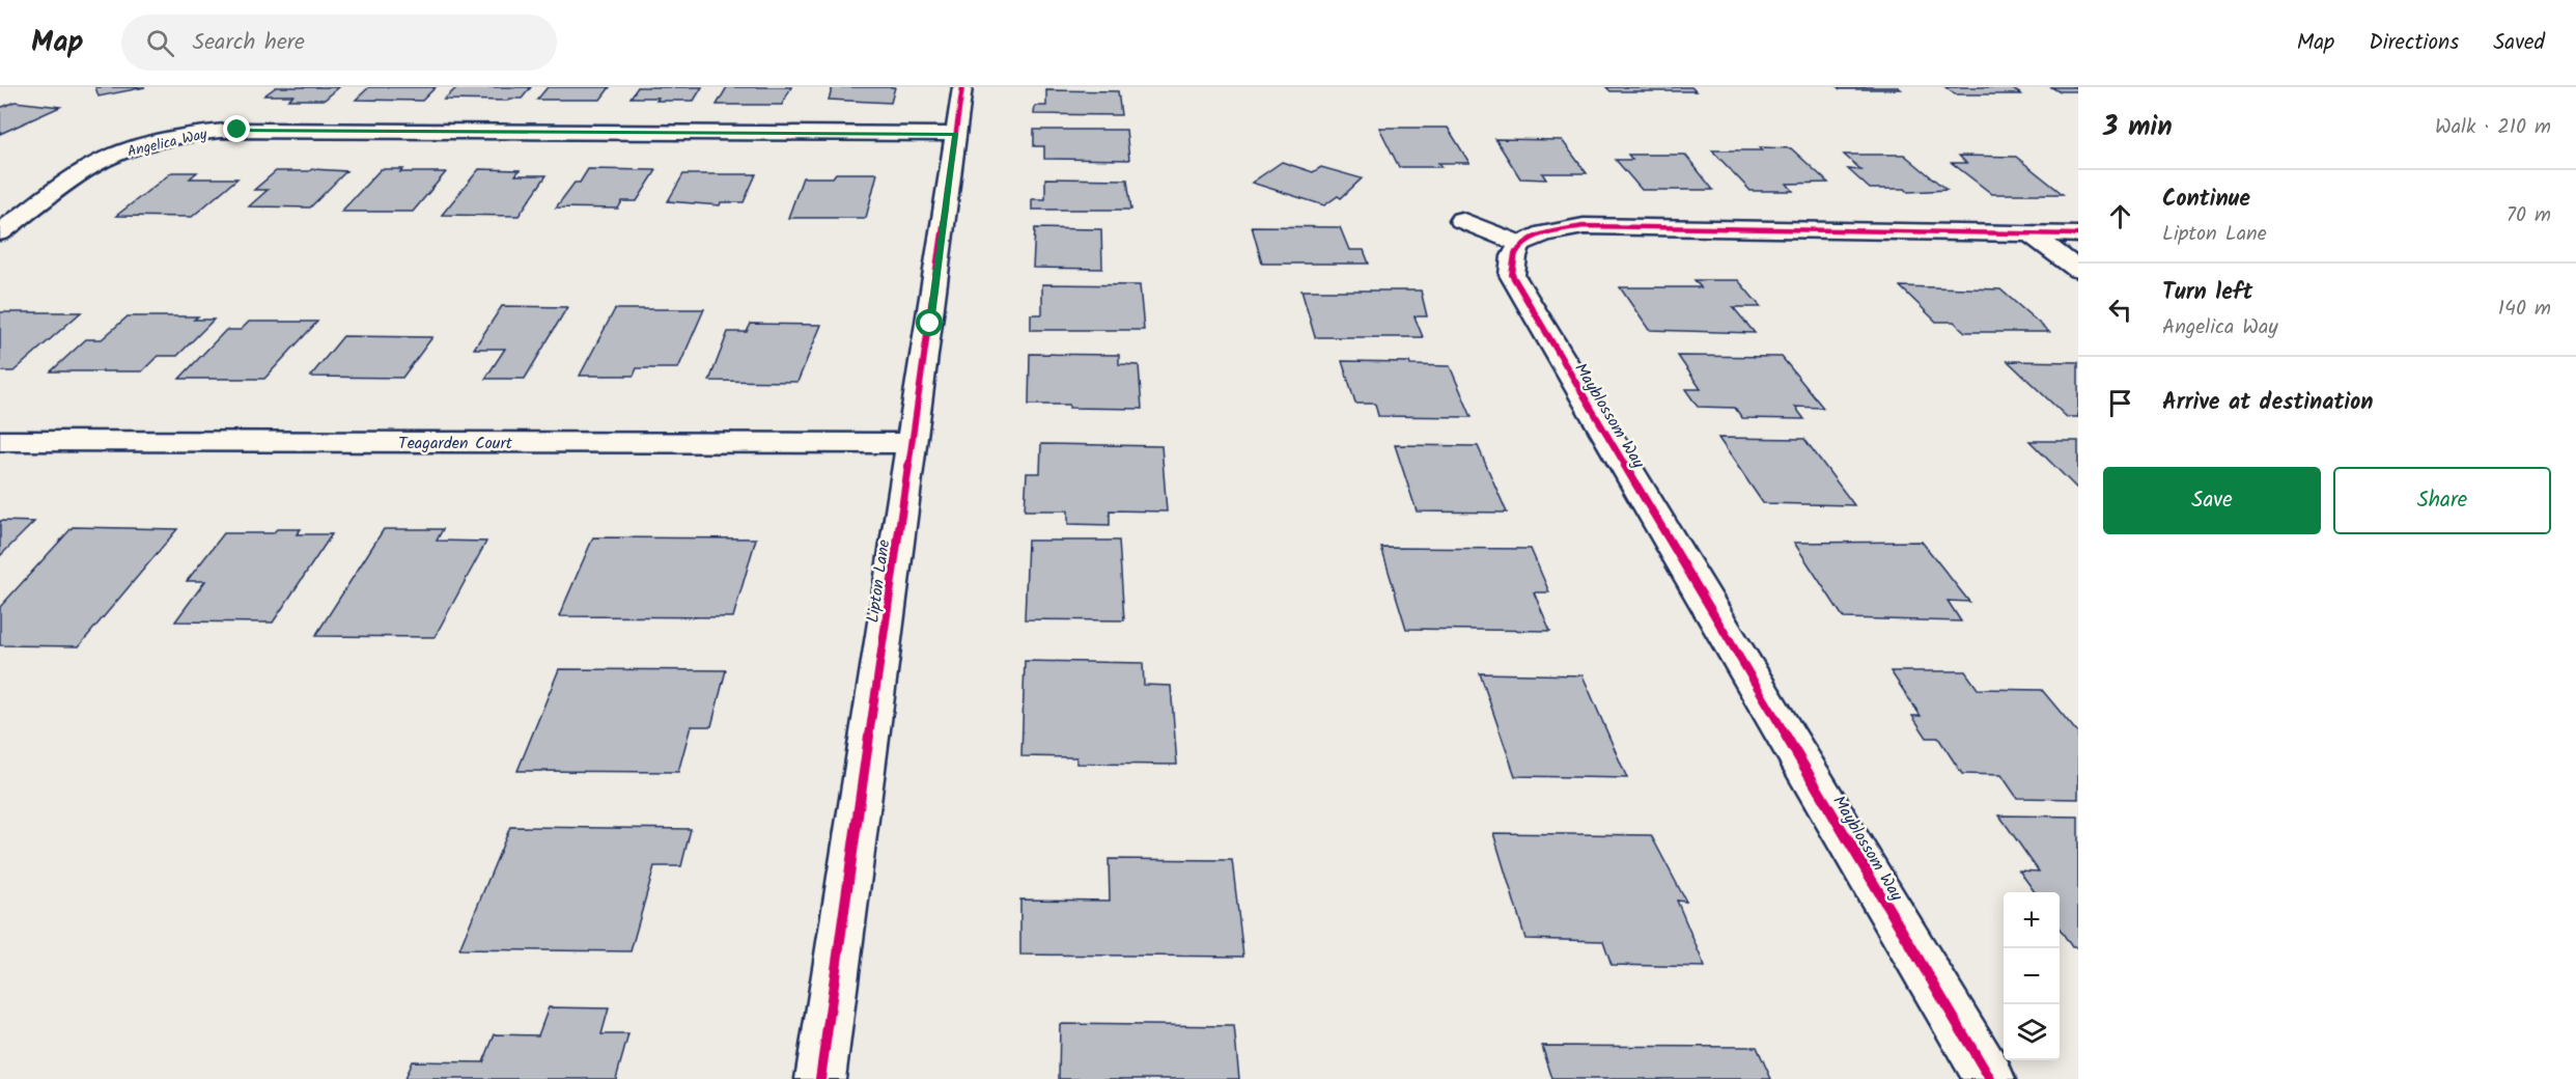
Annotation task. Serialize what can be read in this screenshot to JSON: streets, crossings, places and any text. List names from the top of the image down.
{
  "streets": {
    "street": [
      "Angelica Way",
      "Mayblossom Way",
      "Teagarden Court",
      "Lipton Lane"
    ]
  },
  "crossings": [
    ["Angelica Way", "Lipton Lane"],
    ["Teagarden Court", "Lipton Lane"]
  ],
  "page": {
    "header": "Map",
    "search": "Search here",
    "nav": ["Map", "Directions", "Saved"],
    "heading": ["3 min", "Walk · 210 m"],
    "list": [
      ["Continue", "Lipton Lane", "70 m"],
      ["Turn left", "Angelica Way", "140 m"],
      "Arrive at destination"
    ],
    "buttons": ["Save", "Share"],
    "map_buttons": ["+", "−"]
  }
}
